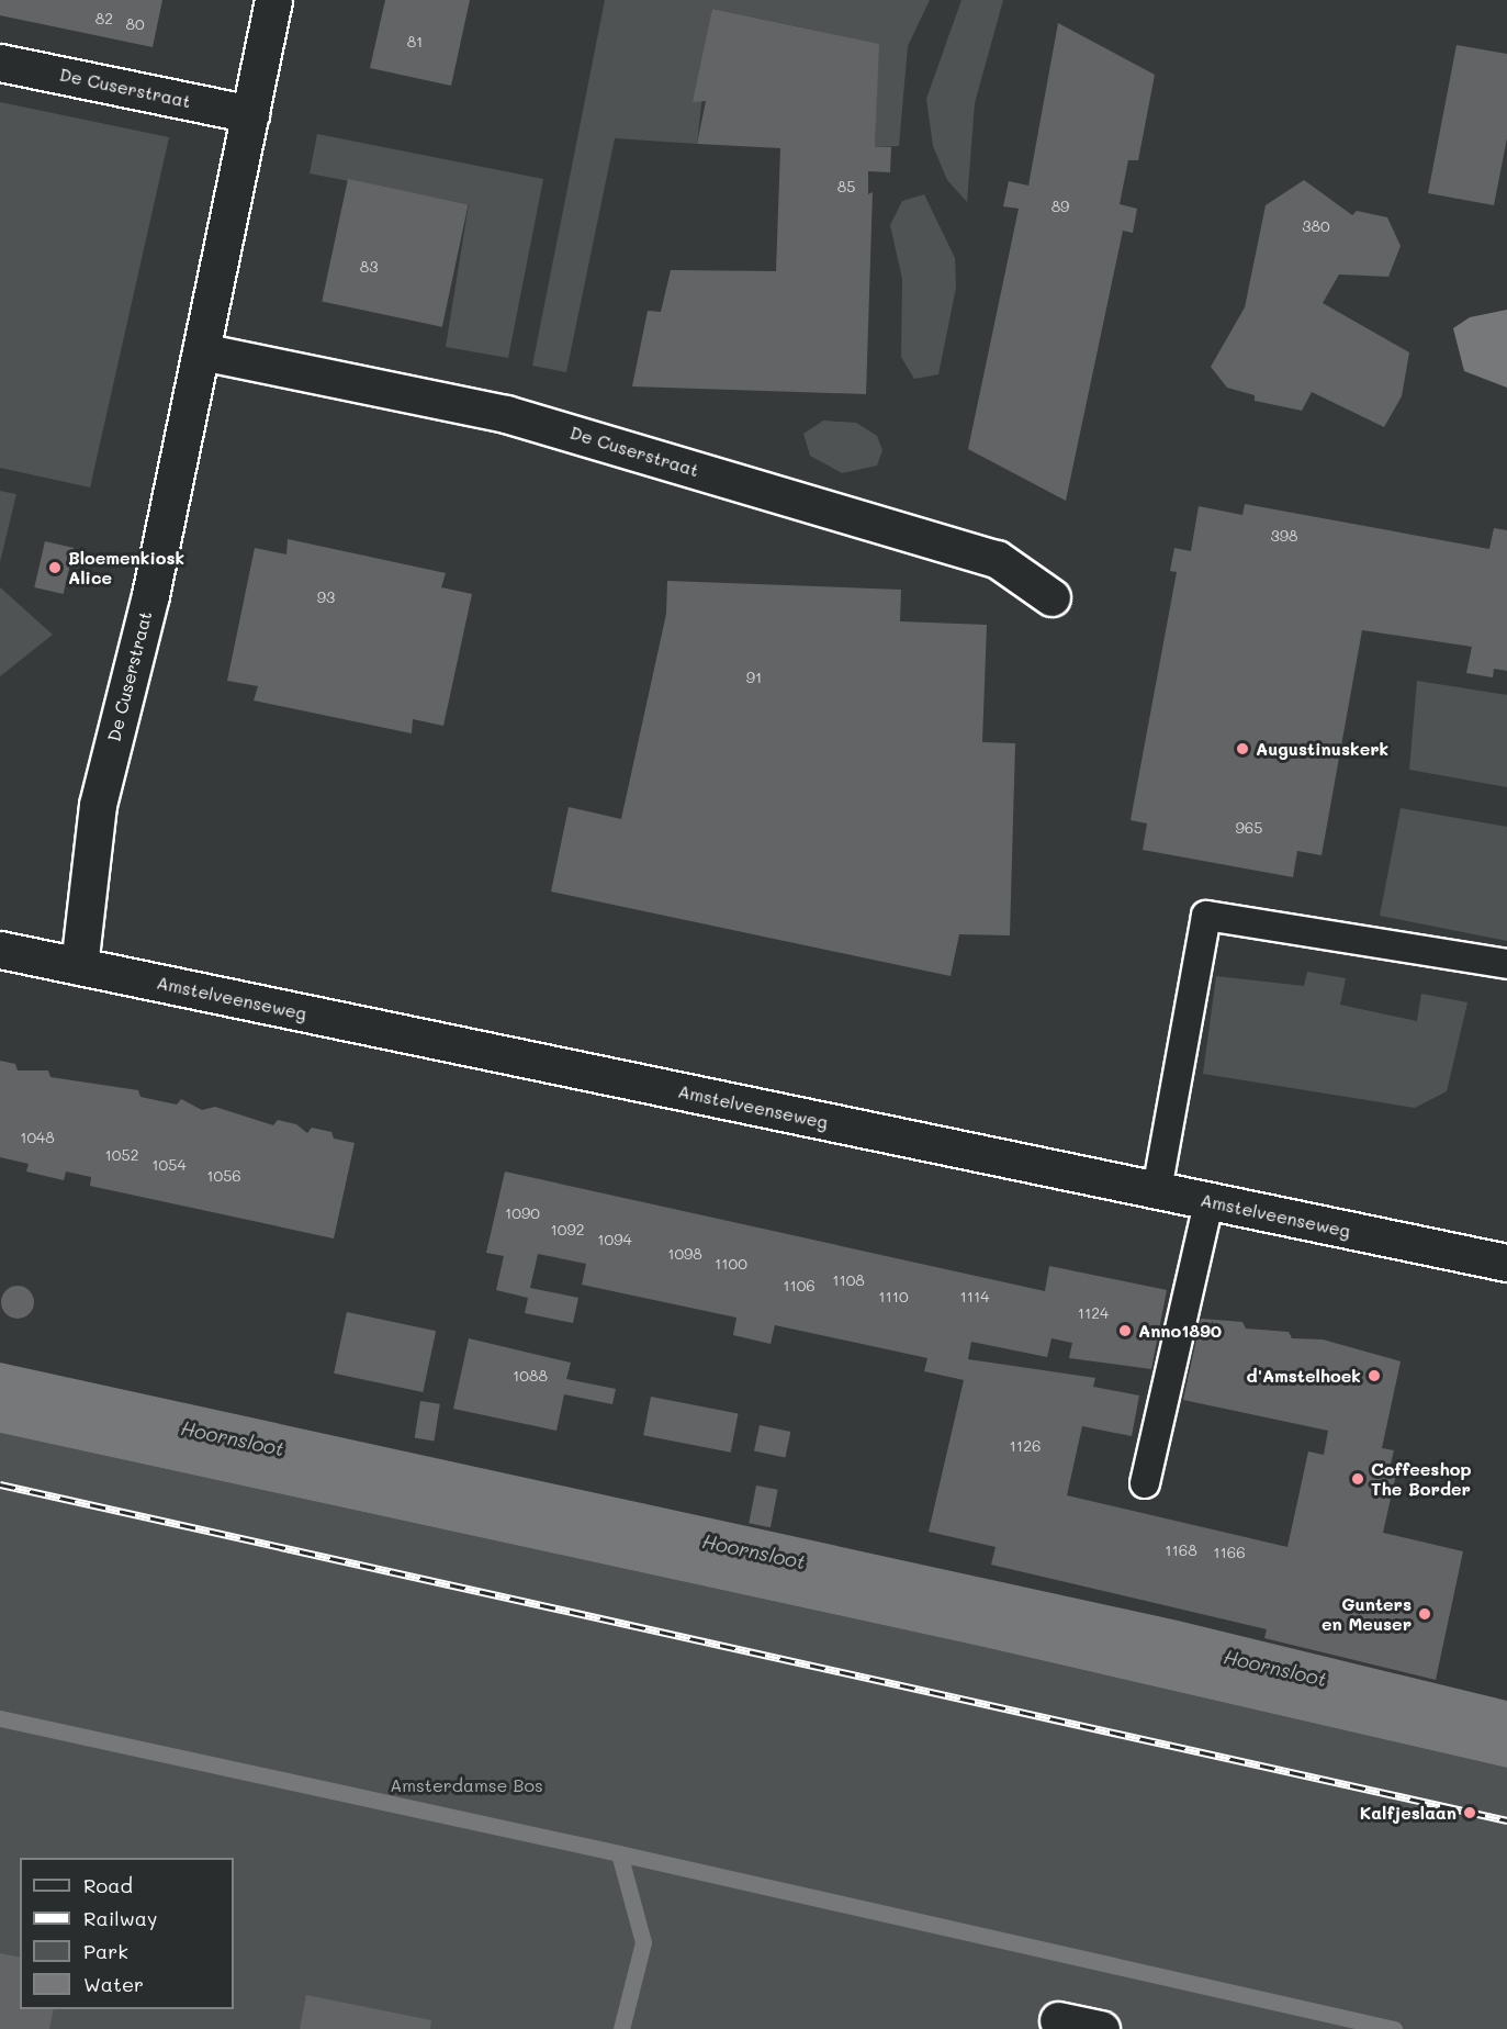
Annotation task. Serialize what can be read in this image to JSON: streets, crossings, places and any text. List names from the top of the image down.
{
  "streets": {
    "street": ["De Cuserstraat", "Amstelveenseweg"]
  },
  "crossings": [
    ["De Cuserstraat", "Amstelveenseweg"]
  ],
  "water": ["Hoornsloot"],
  "parks": ["Amsterdamse Bos"],
  "places": [
    "Bloemenkiosk Alice",
    "Augustinuskerk",
    "Anno1890",
    "d'Amstelhoek",
    "Coffeeshop The Border",
    "Gunters en Meuser",
    "Kalfjeslaan"
  ],
  "house_numbers": [
    "82",
    "80",
    "81",
    "85",
    "89",
    "380",
    "83",
    "398",
    "93",
    "91",
    "965",
    "1048",
    "1052",
    "1054",
    "1056",
    "1090",
    "1092",
    "1094",
    "1098",
    "1100",
    "1108",
    "1106",
    "1110",
    "1114",
    "1124",
    "1088",
    "1126",
    "1168",
    "1166"
  ],
  "legend": [
    "Road",
    "Railway",
    "Park",
    "Water"
  ]
}
